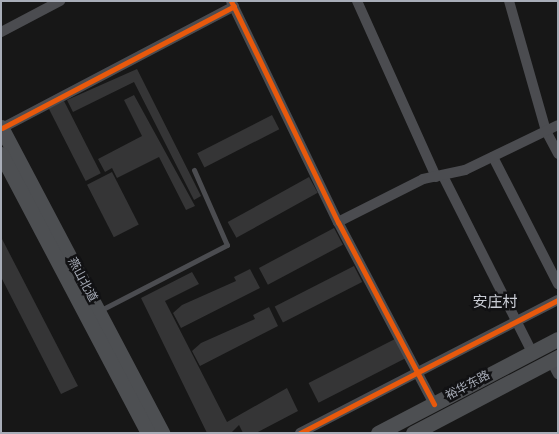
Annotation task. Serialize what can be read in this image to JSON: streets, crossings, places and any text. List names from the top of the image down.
{
  "streets": {
    "main road": ["燕山北道", "裕华东路"]
  },
  "districts": ["安庄村"]
}
